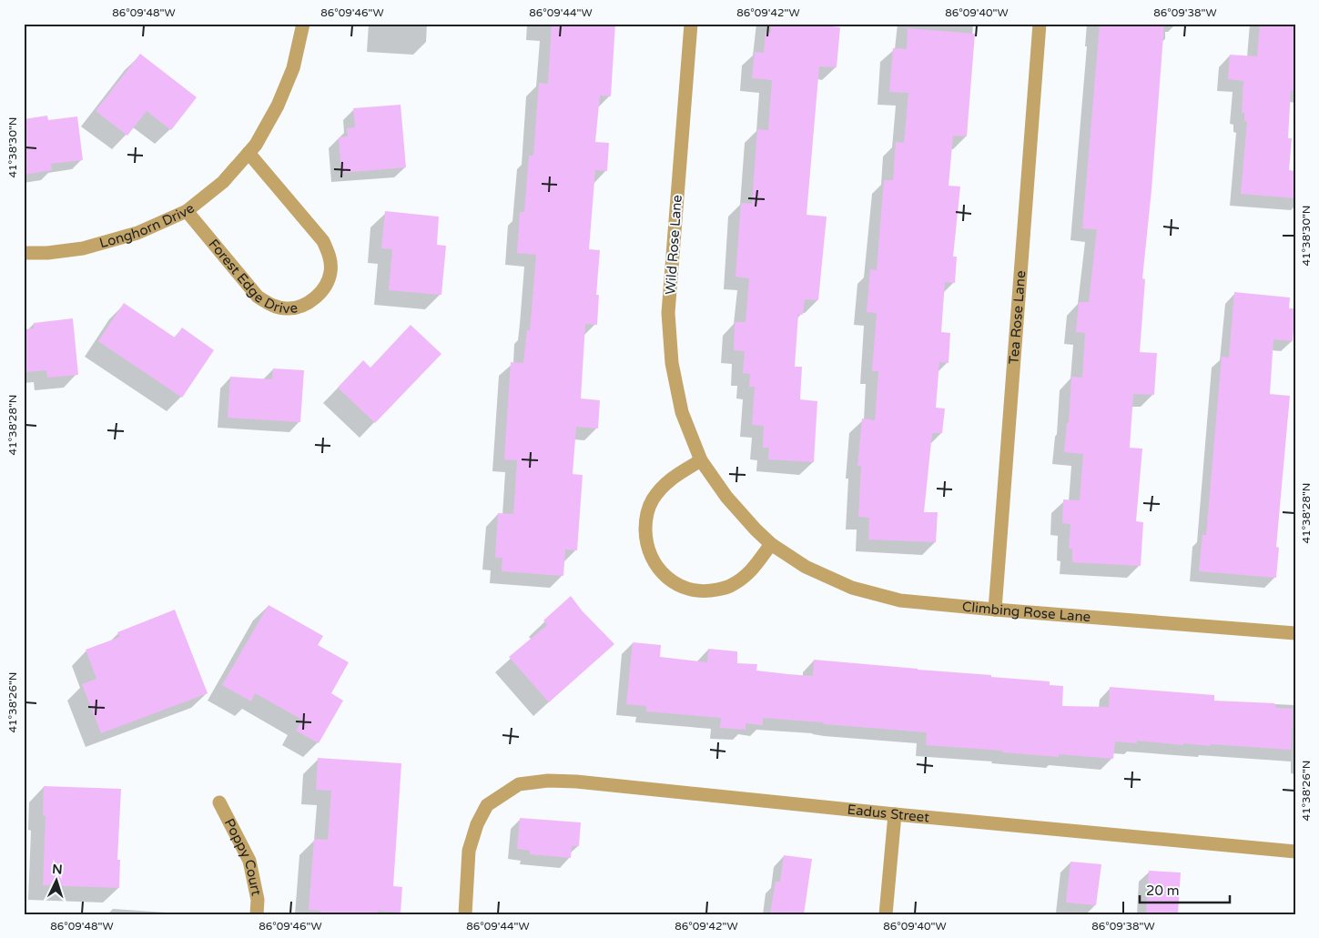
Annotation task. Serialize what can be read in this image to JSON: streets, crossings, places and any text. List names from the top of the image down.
{
  "streets": {
    "street": [
      "Longhorn Drive",
      "Wild Rose Lane",
      "Forest Edge Drive",
      "Tea Rose Lane",
      "Climbing Rose Lane",
      "Eadus Street",
      "Poppy Court"
    ]
  },
  "crossings": [
    ["Longhorn Drive", "Forest Edge Drive"],
    ["Wild Rose Lane", "Climbing Rose Lane"],
    ["Tea Rose Lane", "Climbing Rose Lane"]
  ],
  "scale_bar": "20 m",
  "north": "top",
  "coordinates": [
    "86°09'48\"W",
    "86°09'46\"W",
    "86°09'44\"W",
    "86°09'42\"W",
    "86°09'40\"W",
    "86°09'38\"W",
    "41°38'30\"N",
    "41°38'28\"N",
    "41°38'26\"N"
  ]
}
